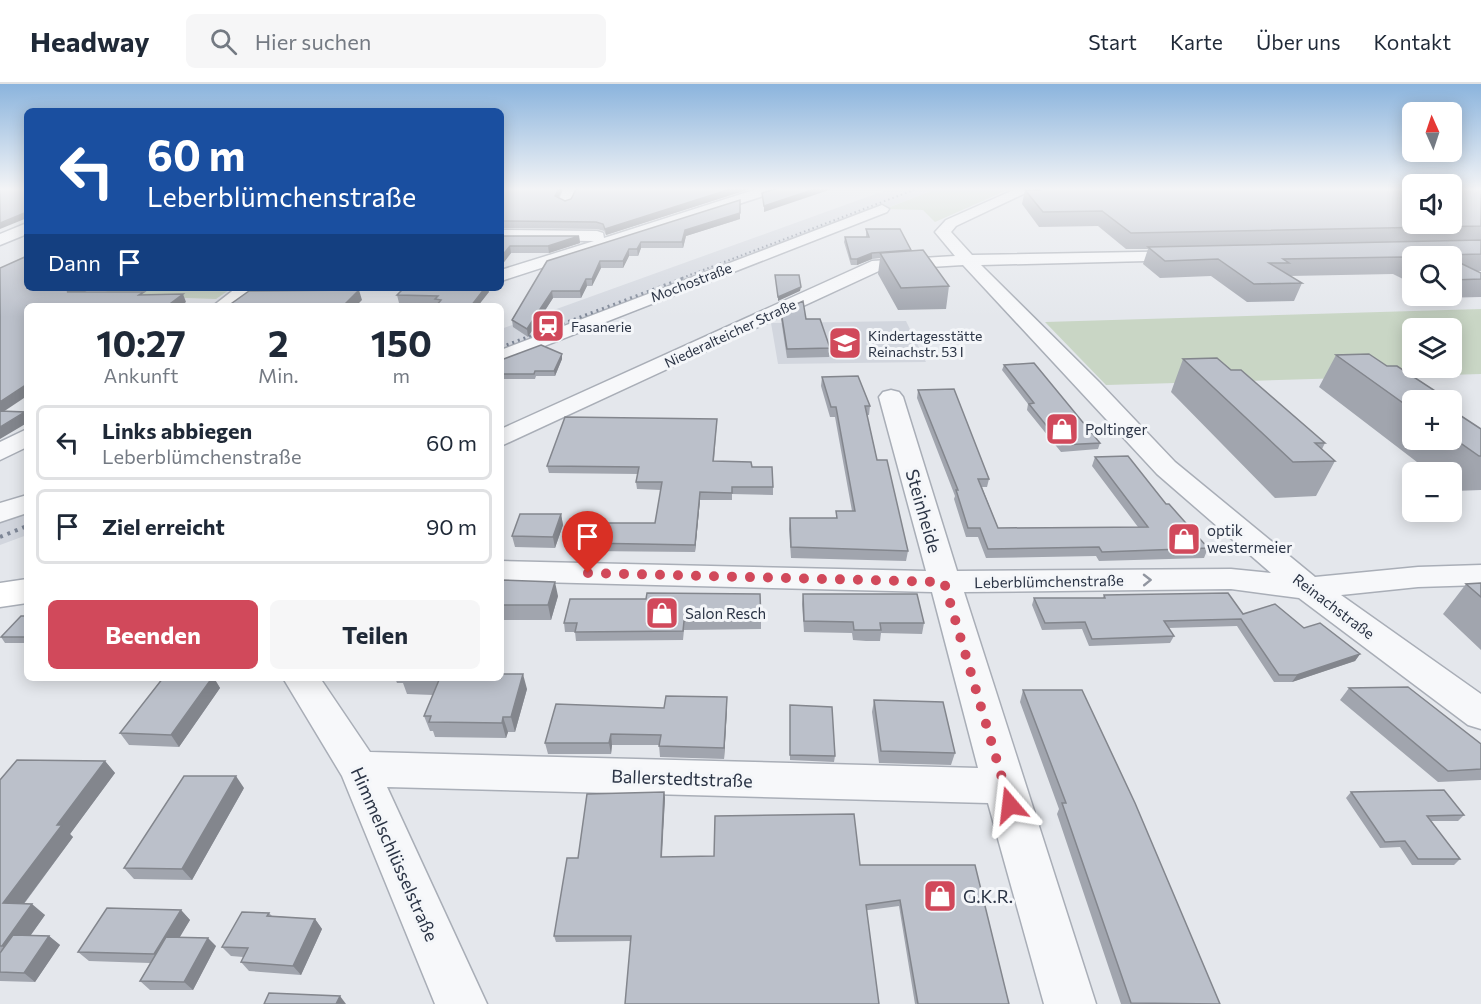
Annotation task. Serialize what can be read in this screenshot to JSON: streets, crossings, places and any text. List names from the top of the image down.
{
  "streets": {
    "street": [
      "Mochostraße",
      "Niederalteicher Straße",
      "Steinheide",
      "Leberblümchenstraße",
      "Reinachstraße",
      "Ballerstedtstraße",
      "Himmelschlüsselstraße"
    ]
  },
  "crossings": [
    ["Niederalteicher Straße", "Reinachstraße"],
    ["Steinheide", "Leberblümchenstraße"],
    ["Steinheide", "Ballerstedtstraße"],
    ["Leberblümchenstraße", "Reinachstraße"],
    ["Ballerstedtstraße", "Himmelschlüsselstraße"]
  ],
  "one_way": ["Leberblümchenstraße"],
  "places": {
    "station": ["Fasanerie"],
    "school or university": ["Kindertagesstätte Reinachstr. 53 I"],
    "shop": [
      "Poltinger",
      "optik westermeier",
      "Salon Resch",
      "G.K.R."
    ]
  },
  "north": "top",
  "page": {
    "header": "Headway",
    "search": "Hier suchen",
    "nav": [
      "Start",
      "Karte",
      "Über uns",
      "Kontakt"
    ],
    "map_buttons": ["+", "−"],
    "turn": ["60 m", "Leberblümchenstraße"],
    "then": "Dann",
    "eta": [
      "10:27",
      "Ankunft",
      "2",
      "Min.",
      "150",
      "m"
    ],
    "list": [
      {
        "name": "Links abbiegen",
        "note": "Leberblümchenstraße",
        "value": "60 m"
      },
      {
        "name": "Ziel erreicht",
        "value": "90 m"
      }
    ],
    "buttons": ["Beenden", "Teilen"]
  }
}
